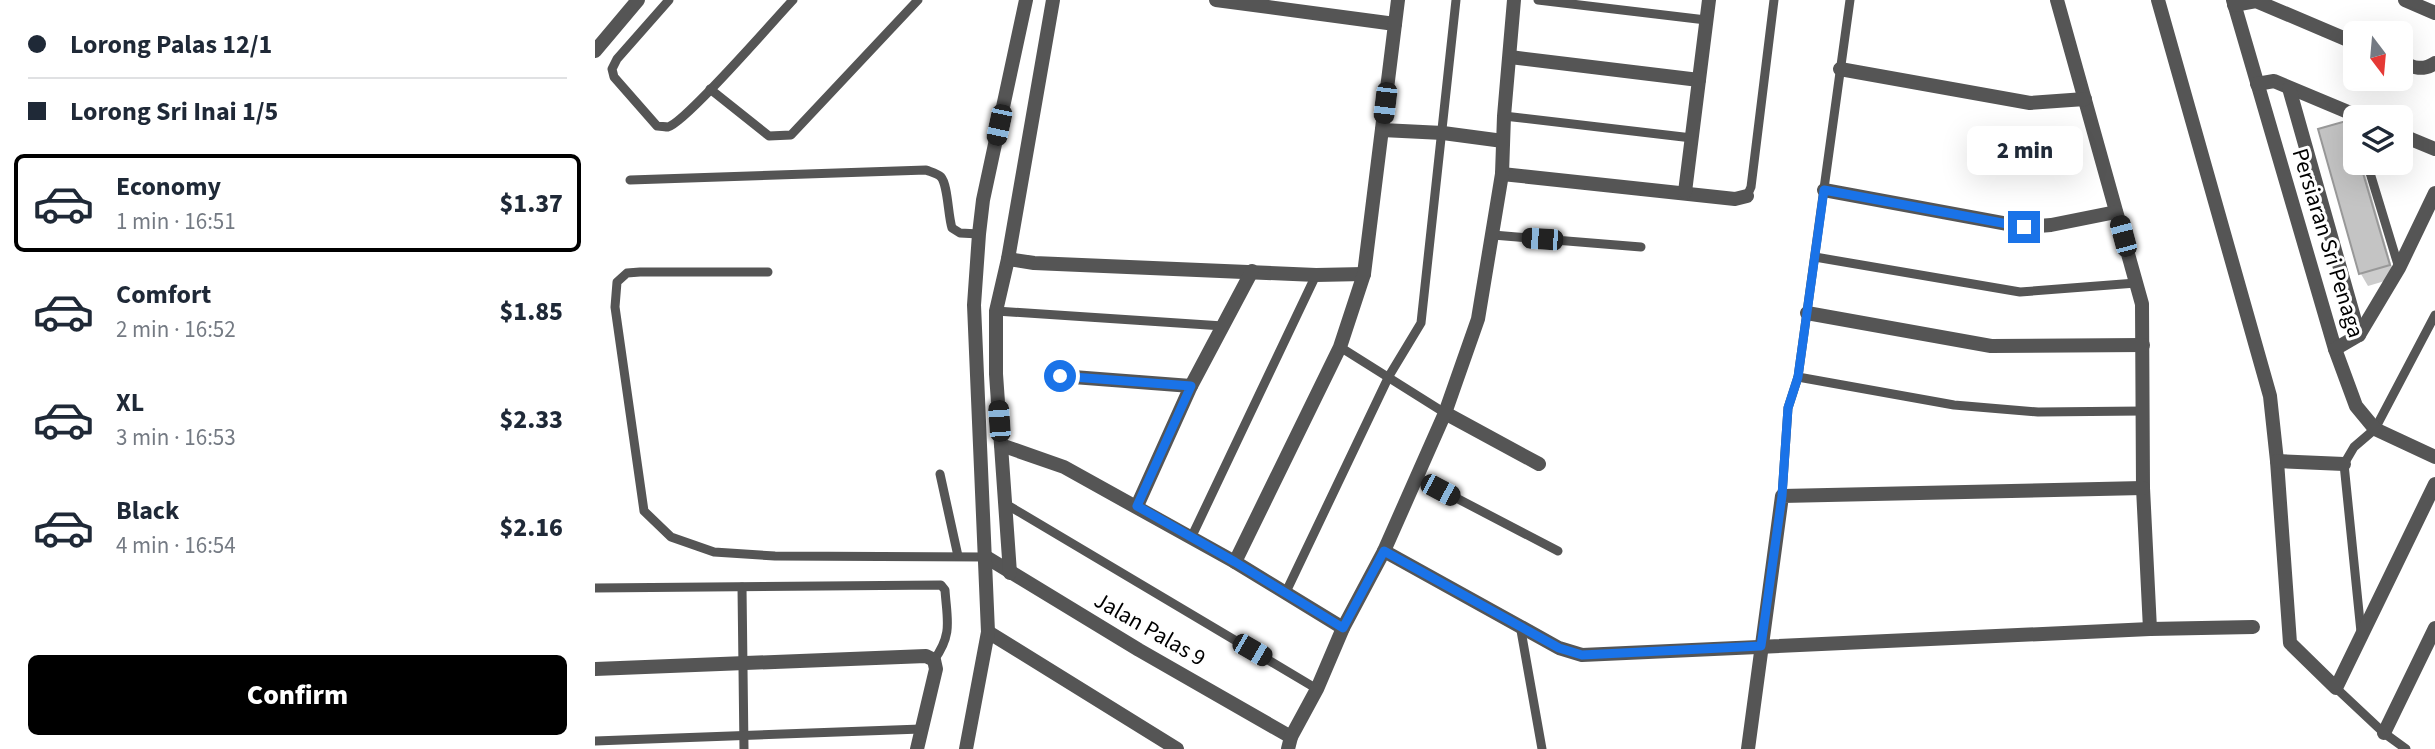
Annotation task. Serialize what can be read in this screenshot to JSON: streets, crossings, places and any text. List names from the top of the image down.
{
  "streets": {
    "street": ["Persiaran Sri Penaga", "Jalan Palas 9"]
  },
  "north": "bottom",
  "page": {
    "banner": ["Lorong Palas 12/1", "Lorong Sri Inai 1/5"],
    "bubble": "2 min",
    "list": [
      {
        "name": "Economy",
        "note": "1 min · 16:51",
        "value": "$1.37"
      },
      {
        "name": "Comfort",
        "note": "2 min · 16:52",
        "value": "$1.85"
      },
      {
        "name": "XL",
        "note": "3 min · 16:53",
        "value": "$2.33"
      },
      {
        "name": "Black",
        "note": "4 min · 16:54",
        "value": "$2.16"
      }
    ],
    "buttons": "Confirm"
  }
}
